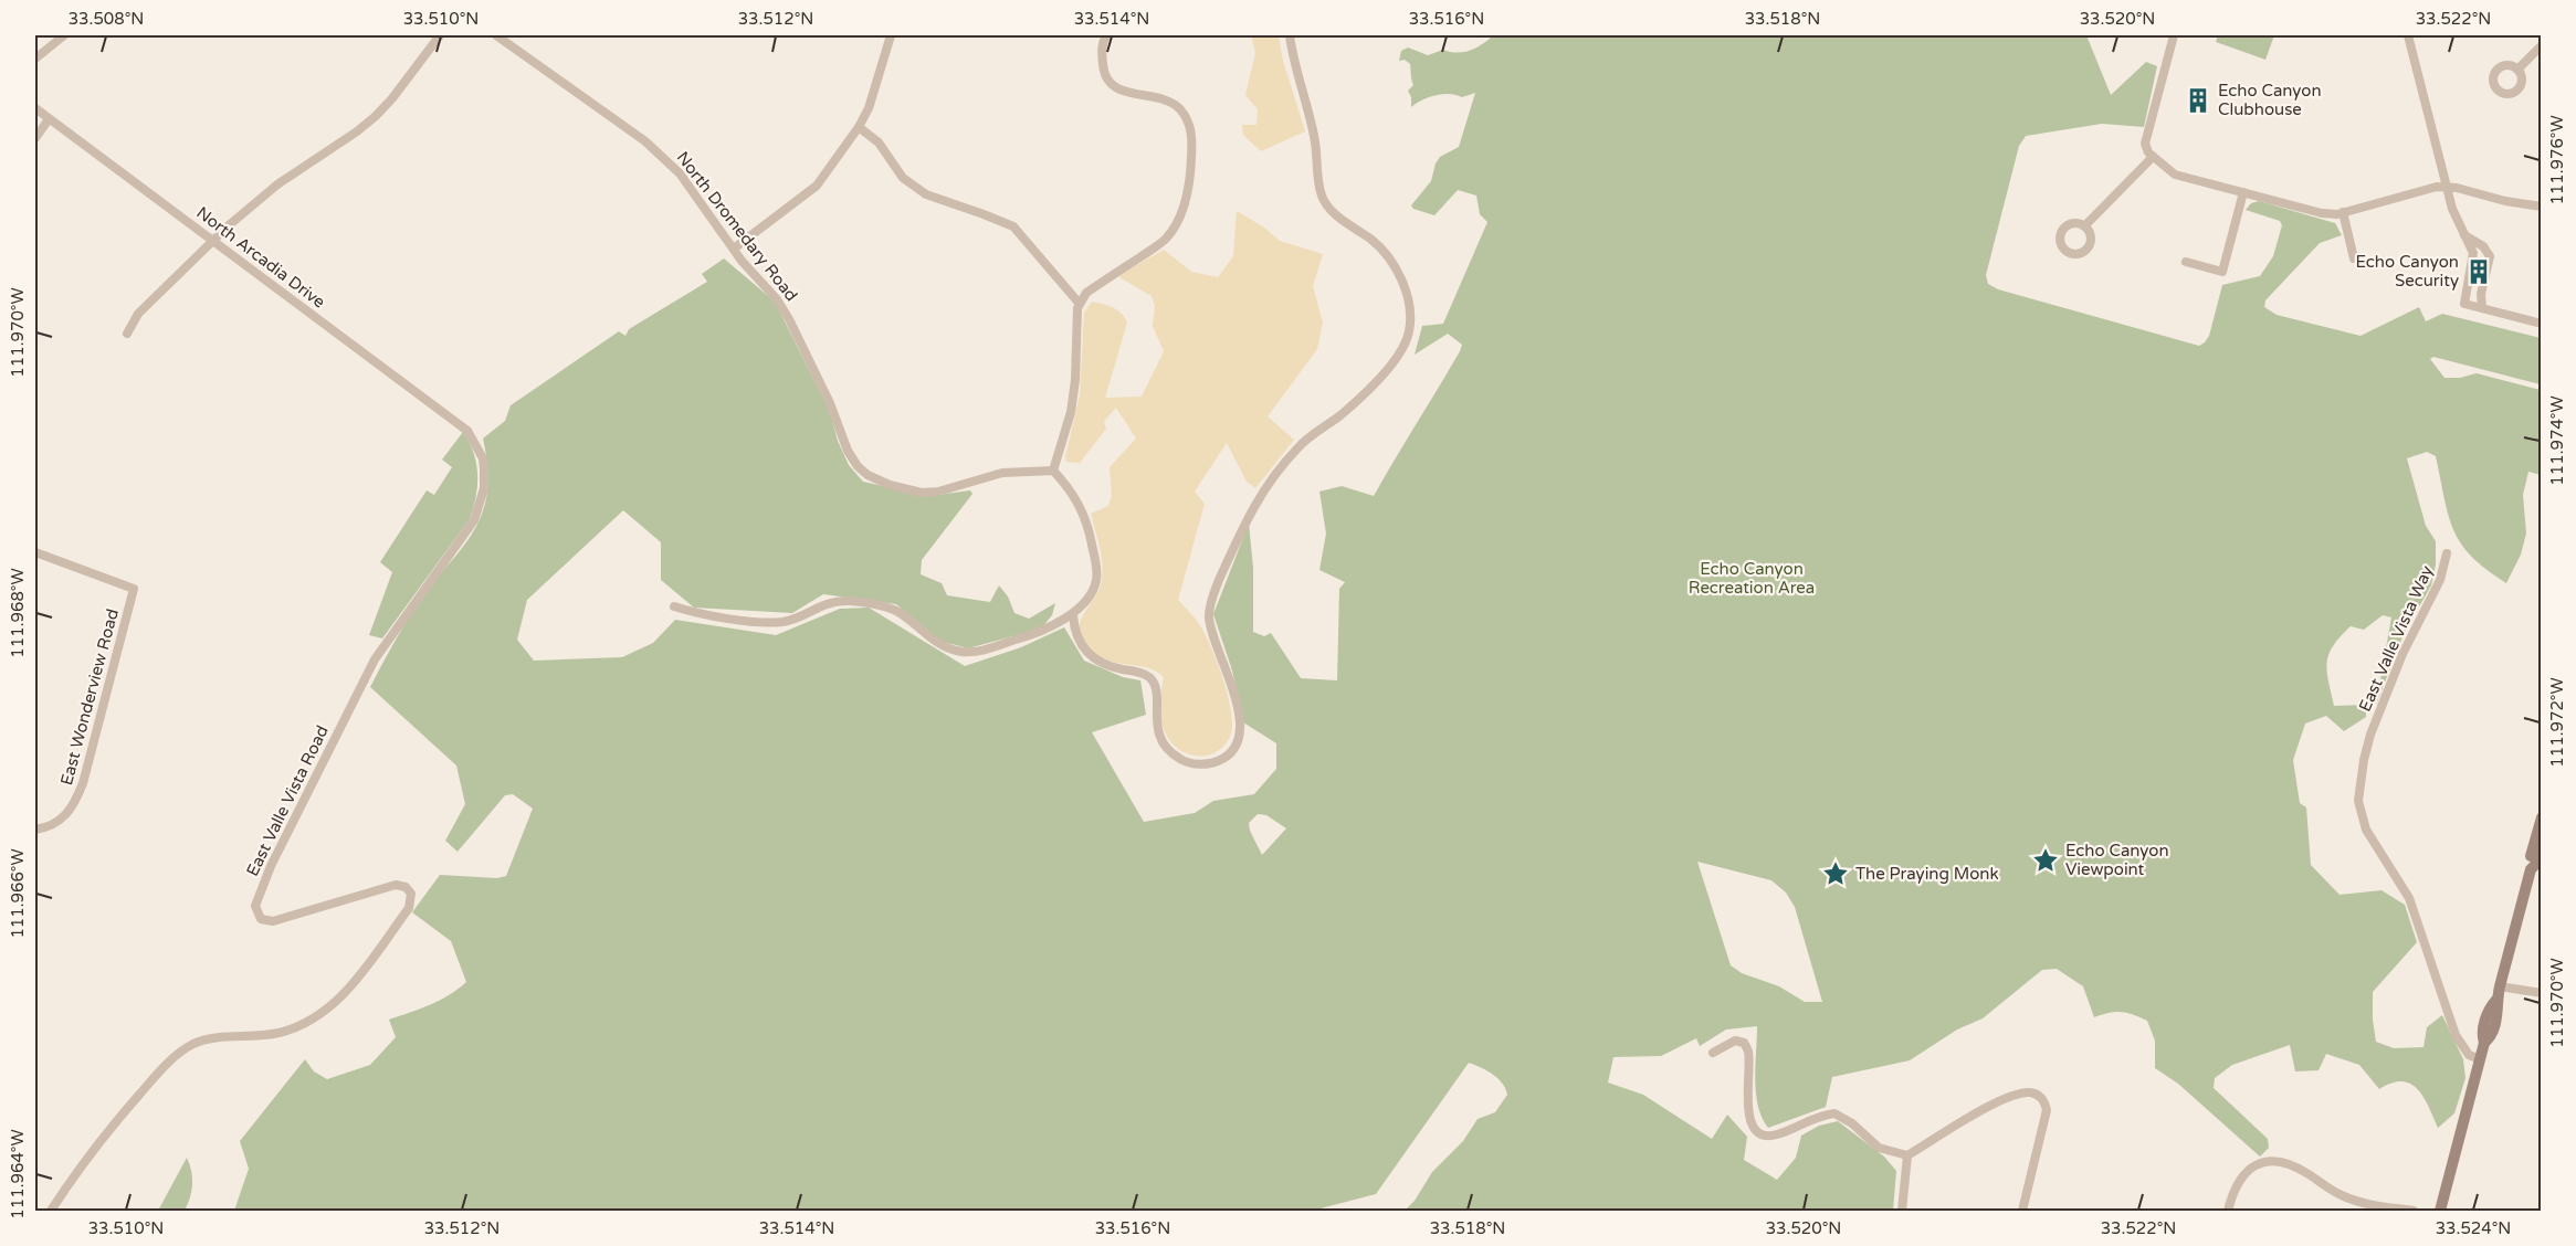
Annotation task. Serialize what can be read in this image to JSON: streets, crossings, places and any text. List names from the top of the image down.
{
  "streets": {
    "street": [
      "North Dromedary Road",
      "North Arcadia Drive",
      "East Valle Vista Way",
      "East Wonderview Road",
      "East Valle Vista Road"
    ]
  },
  "crossings": [
    ["North Arcadia Drive", "East Valle Vista Road"]
  ],
  "parks": ["Echo Canyon Recreation Area"],
  "places": {
    "building": ["Echo Canyon Clubhouse", "Echo Canyon Security"],
    "place": ["Echo Canyon Viewpoint", "The Praying Monk"]
  },
  "coordinates": [
    "33.508°N",
    "33.510°N",
    "33.512°N",
    "33.514°N",
    "33.516°N",
    "33.518°N",
    "33.520°N",
    "33.522°N",
    "111.976°W",
    "111.970°W",
    "111.974°W",
    "111.968°W",
    "111.972°W",
    "111.966°W",
    "111.964°W",
    "33.524°N"
  ]
}
